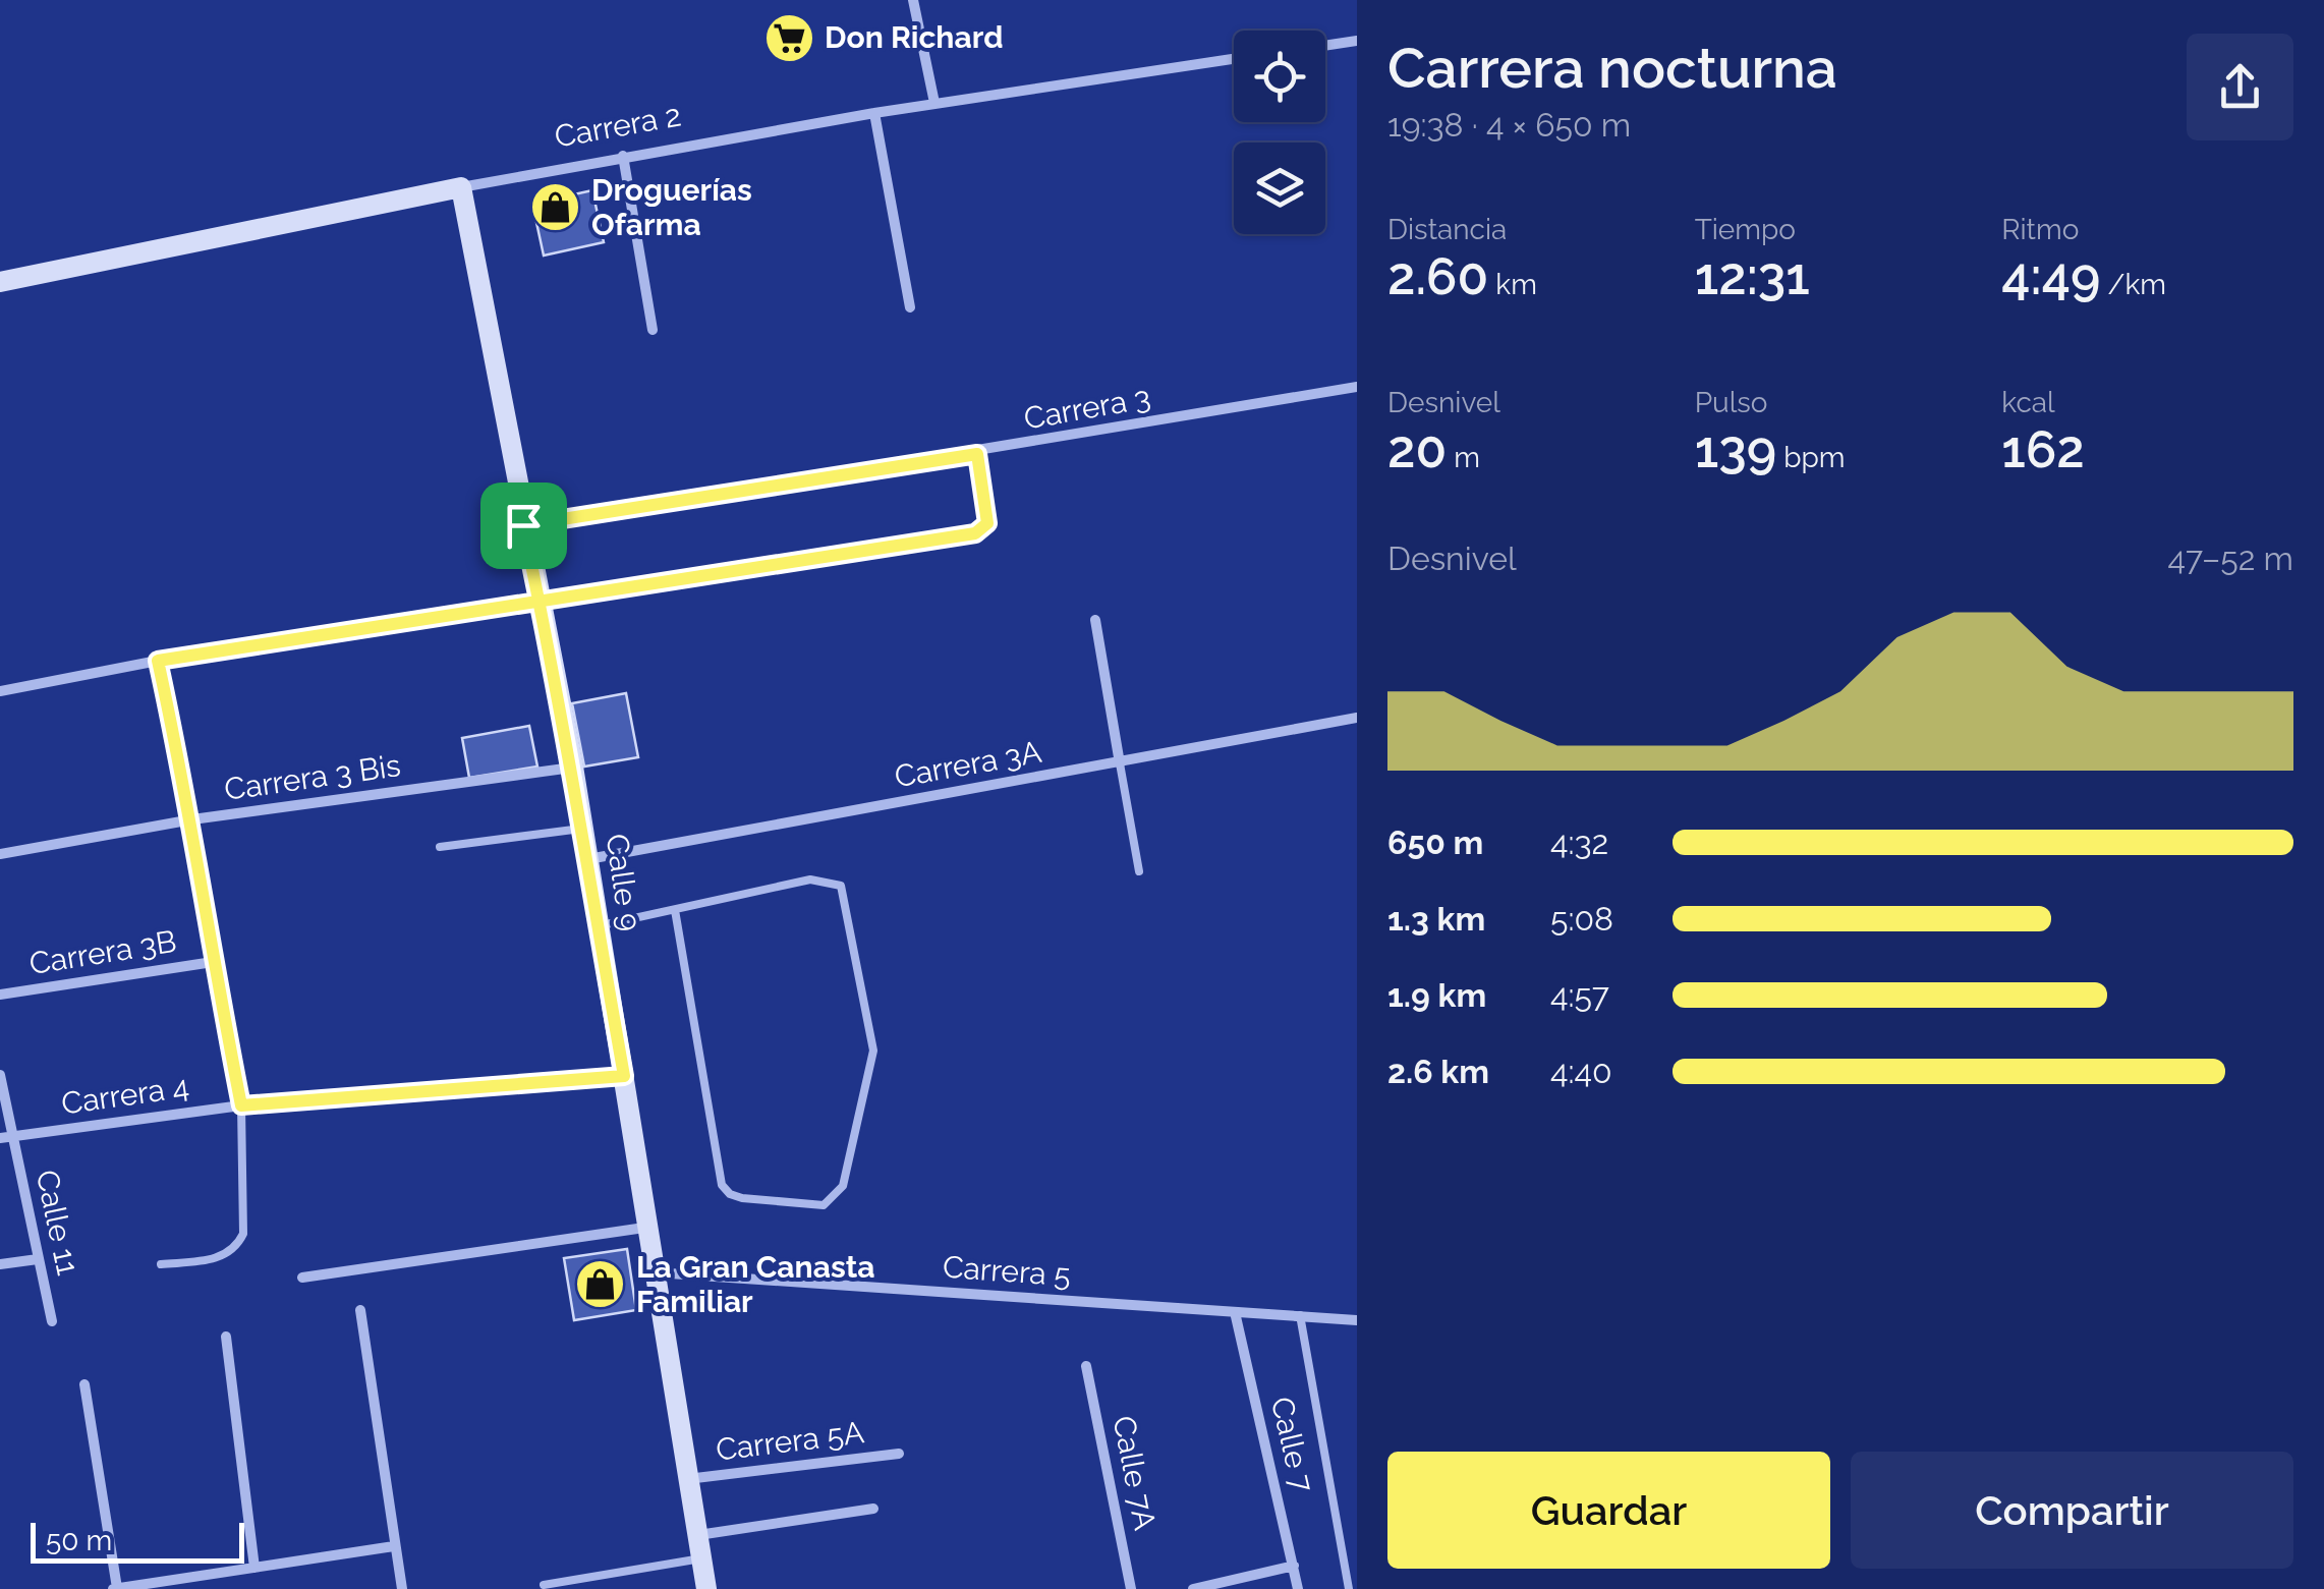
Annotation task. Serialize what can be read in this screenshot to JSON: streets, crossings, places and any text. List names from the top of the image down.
{
  "streets": {
    "main road": ["Carrera 2", "Calle 9"],
    "street": [
      "Carrera 3",
      "Carrera 3A",
      "Carrera 3 Bis",
      "Carrera 3B",
      "Carrera 4",
      "Calle 11",
      "Carrera 5",
      "Carrera 5A",
      "Calle 7",
      "Calle 7A"
    ]
  },
  "crossings": [
    ["Carrera 2", "Calle 9"],
    ["Carrera 3", "Calle 9"],
    ["Carrera 3A", "Calle 9"],
    ["Carrera 3 Bis", "Calle 9"],
    ["Calle 9", "Carrera 4"],
    ["Calle 9", "Carrera 5"],
    ["Calle 9", "Carrera 5A"],
    ["Carrera 4", "Calle 11"],
    ["Carrera 5", "Calle 7"]
  ],
  "places": {
    "supermarket": ["Don Richard"],
    "shop": ["Droguerías Ofarma", "La Gran Canasta Familiar"]
  },
  "scale_bar": "50 m",
  "page": {
    "heading": ["Carrera nocturna", "19:38 · 4 × 650 m"],
    "stats": [
      ["Distancia", "2.60 km"],
      ["Tiempo", "12:31"],
      ["Ritmo", "4:49 /km"],
      ["Desnivel", "20 m"],
      ["Pulso", "139 bpm"],
      ["kcal", "162"]
    ],
    "chart": ["Desnivel", "47–52 m"],
    "list": [
      {
        "name": "650 m",
        "note": "4:32"
      },
      {
        "name": "1.3 km",
        "note": "5:08"
      },
      {
        "name": "1.9 km",
        "note": "4:57"
      },
      {
        "name": "2.6 km",
        "note": "4:40"
      }
    ],
    "buttons": ["Guardar", "Compartir"],
    "scale": "50 m"
  }
}
